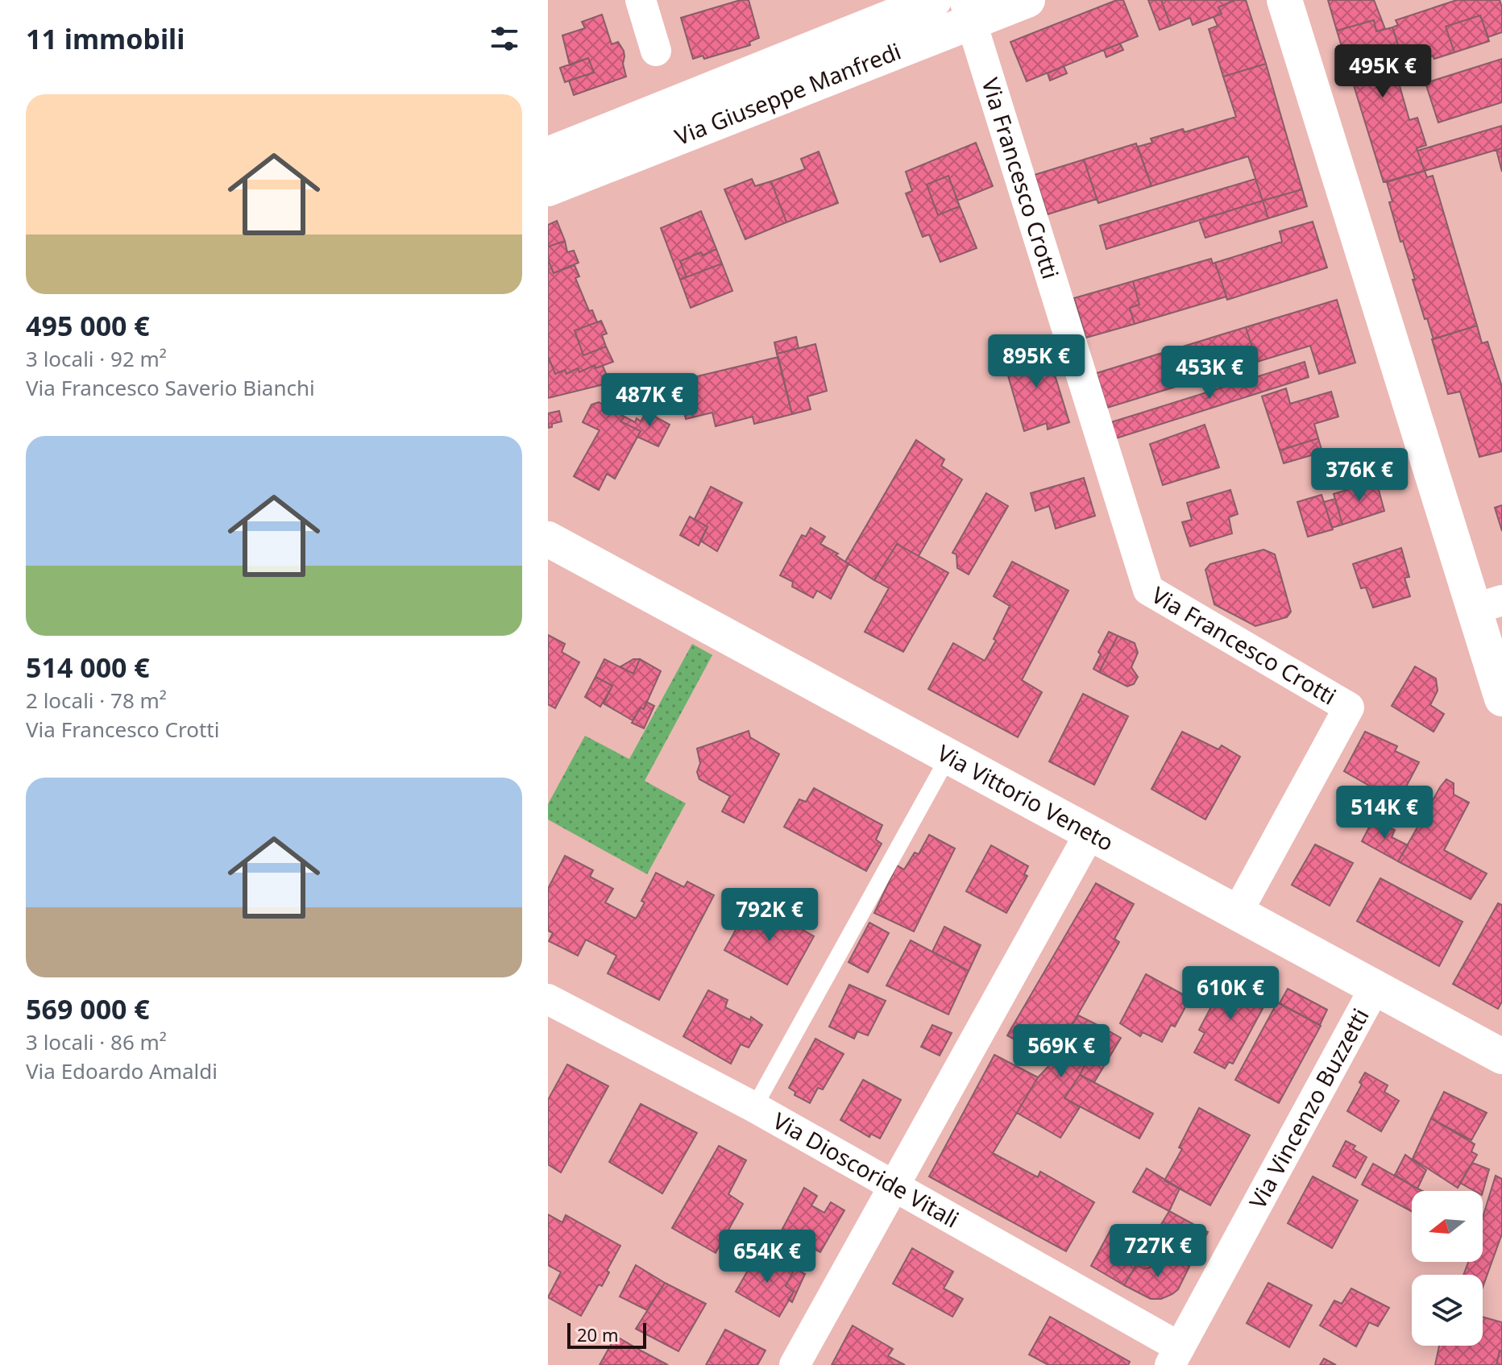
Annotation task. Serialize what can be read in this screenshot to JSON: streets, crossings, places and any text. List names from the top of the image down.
{
  "streets": {
    "main road": ["Via Giuseppe Manfredi", "Via Vittorio Veneto"],
    "street": ["Via Francesco Crotti", "Via Vincenzo Buzzetti", "Via Dioscoride Vitali"]
  },
  "crossings": [
    ["Via Giuseppe Manfredi", "Via Francesco Crotti"],
    ["Via Francesco Crotti", "Via Vittorio Veneto"],
    ["Via Vittorio Veneto", "Via Vincenzo Buzzetti"],
    ["Via Vincenzo Buzzetti", "Via Dioscoride Vitali"]
  ],
  "scale_bar": "20 m",
  "north": "left",
  "page": {
    "heading": "11 immobili",
    "price": [
      "495K €",
      "895K €",
      "453K €",
      "487K €",
      "376K €",
      "514K €",
      "792K €",
      "610K €",
      "569K €",
      "727K €",
      "654K €"
    ],
    "list": [
      {
        "name": "495 000 €",
        "note": "3 locali · 92 m² · Via Francesco Saverio Bianchi"
      },
      {
        "name": "514 000 €",
        "note": "2 locali · 78 m² · Via Francesco Crotti"
      },
      {
        "name": "569 000 €",
        "note": "3 locali · 86 m² · Via Edoardo Amaldi"
      }
    ],
    "scale": "20 m"
  }
}
